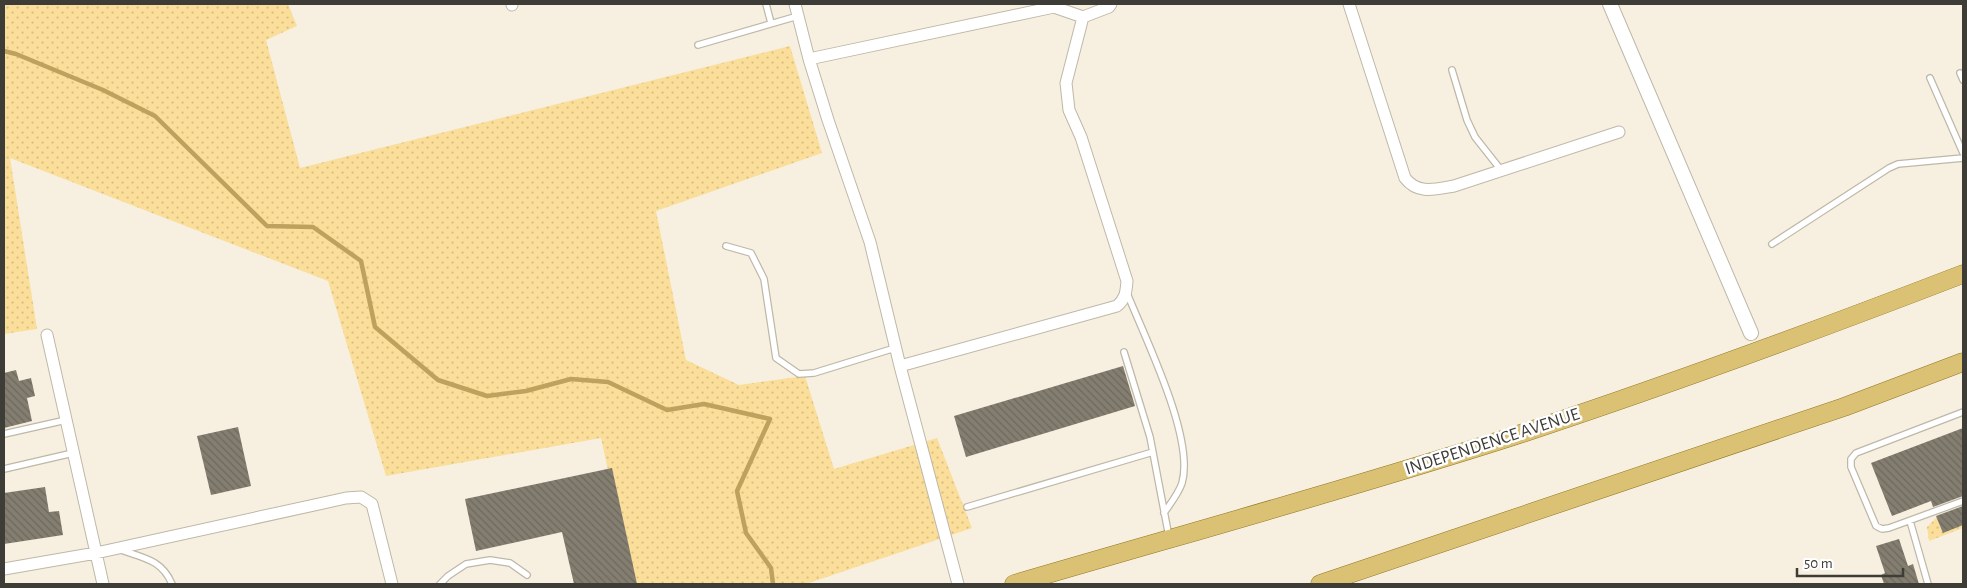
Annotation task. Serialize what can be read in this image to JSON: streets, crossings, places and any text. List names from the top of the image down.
{
  "streets": {
    "main road": ["INDEPENDENCE AVENUE"]
  },
  "scale_bar": "50 m"
}
